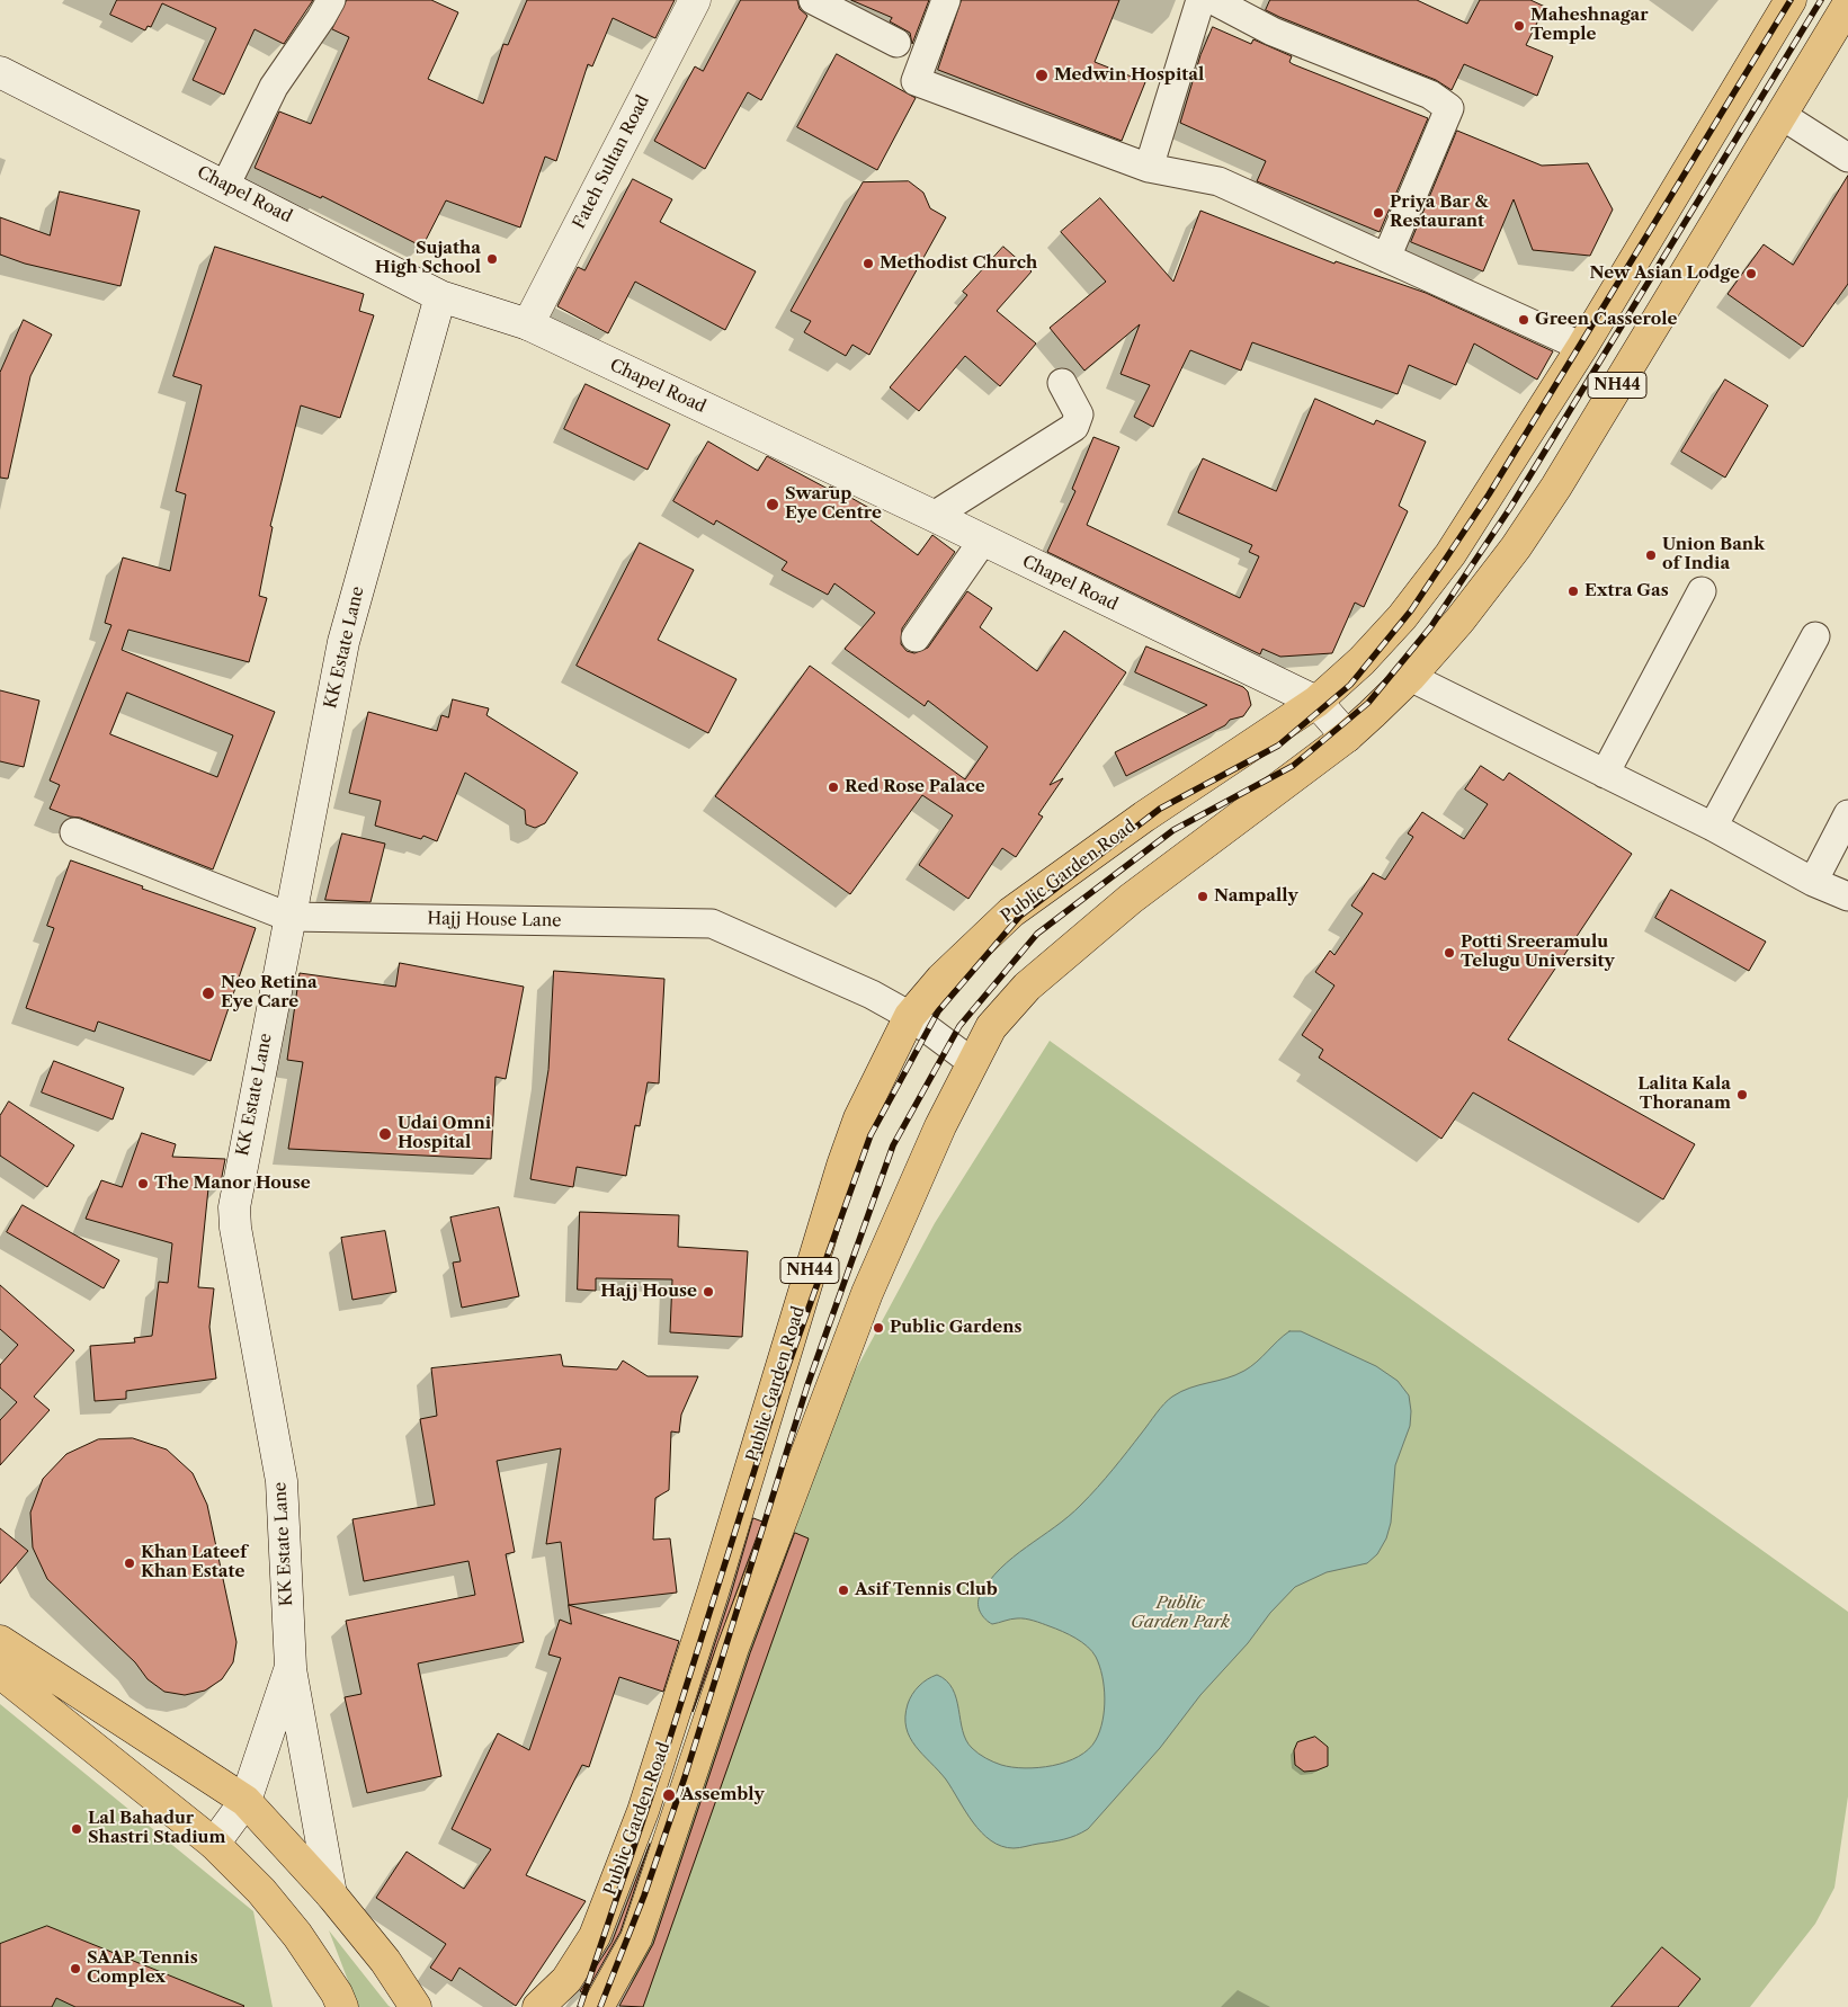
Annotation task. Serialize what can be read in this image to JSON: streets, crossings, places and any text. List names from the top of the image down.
{
  "streets": {
    "main road": [
      "Fateh Sultan Road",
      "Chapel Road",
      "NH44",
      "KK Estate Lane",
      "Public Garden Road"
    ],
    "street": ["Hajj House Lane"]
  },
  "crossings": [
    ["Fateh Sultan Road", "Chapel Road"],
    ["Chapel Road", "NH44"],
    ["Chapel Road", "KK Estate Lane"],
    ["Chapel Road", "Public Garden Road"],
    ["NH44", "Public Garden Road"],
    ["NH44", "Hajj House Lane"],
    ["KK Estate Lane", "Hajj House Lane"],
    ["Public Garden Road", "Hajj House Lane"]
  ],
  "parks": ["Public Garden Park"],
  "places": [
    "Maheshnagar Temple",
    "Medwin Hospital",
    "Priya Bar & Restaurant",
    "Sujatha High School",
    "Methodist Church",
    "New Asian Lodge",
    "Green Casserole",
    "Swarup Eye Centre",
    "Union Bank of India",
    "Extra Gas",
    "Red Rose Palace",
    "Nampally",
    "Potti Sreeramulu Telugu University",
    "Neo Retina Eye Care",
    "Lalita Kala Thoranam",
    "Udai Omni Hospital",
    "The Manor House",
    "Hajj House",
    "Public Gardens",
    "Khan Lateef Khan Estate",
    "Asif Tennis Club",
    "Assembly",
    "Lal Bahadur Shastri Stadium",
    "SAAP Tennis Complex"
  ]
}
